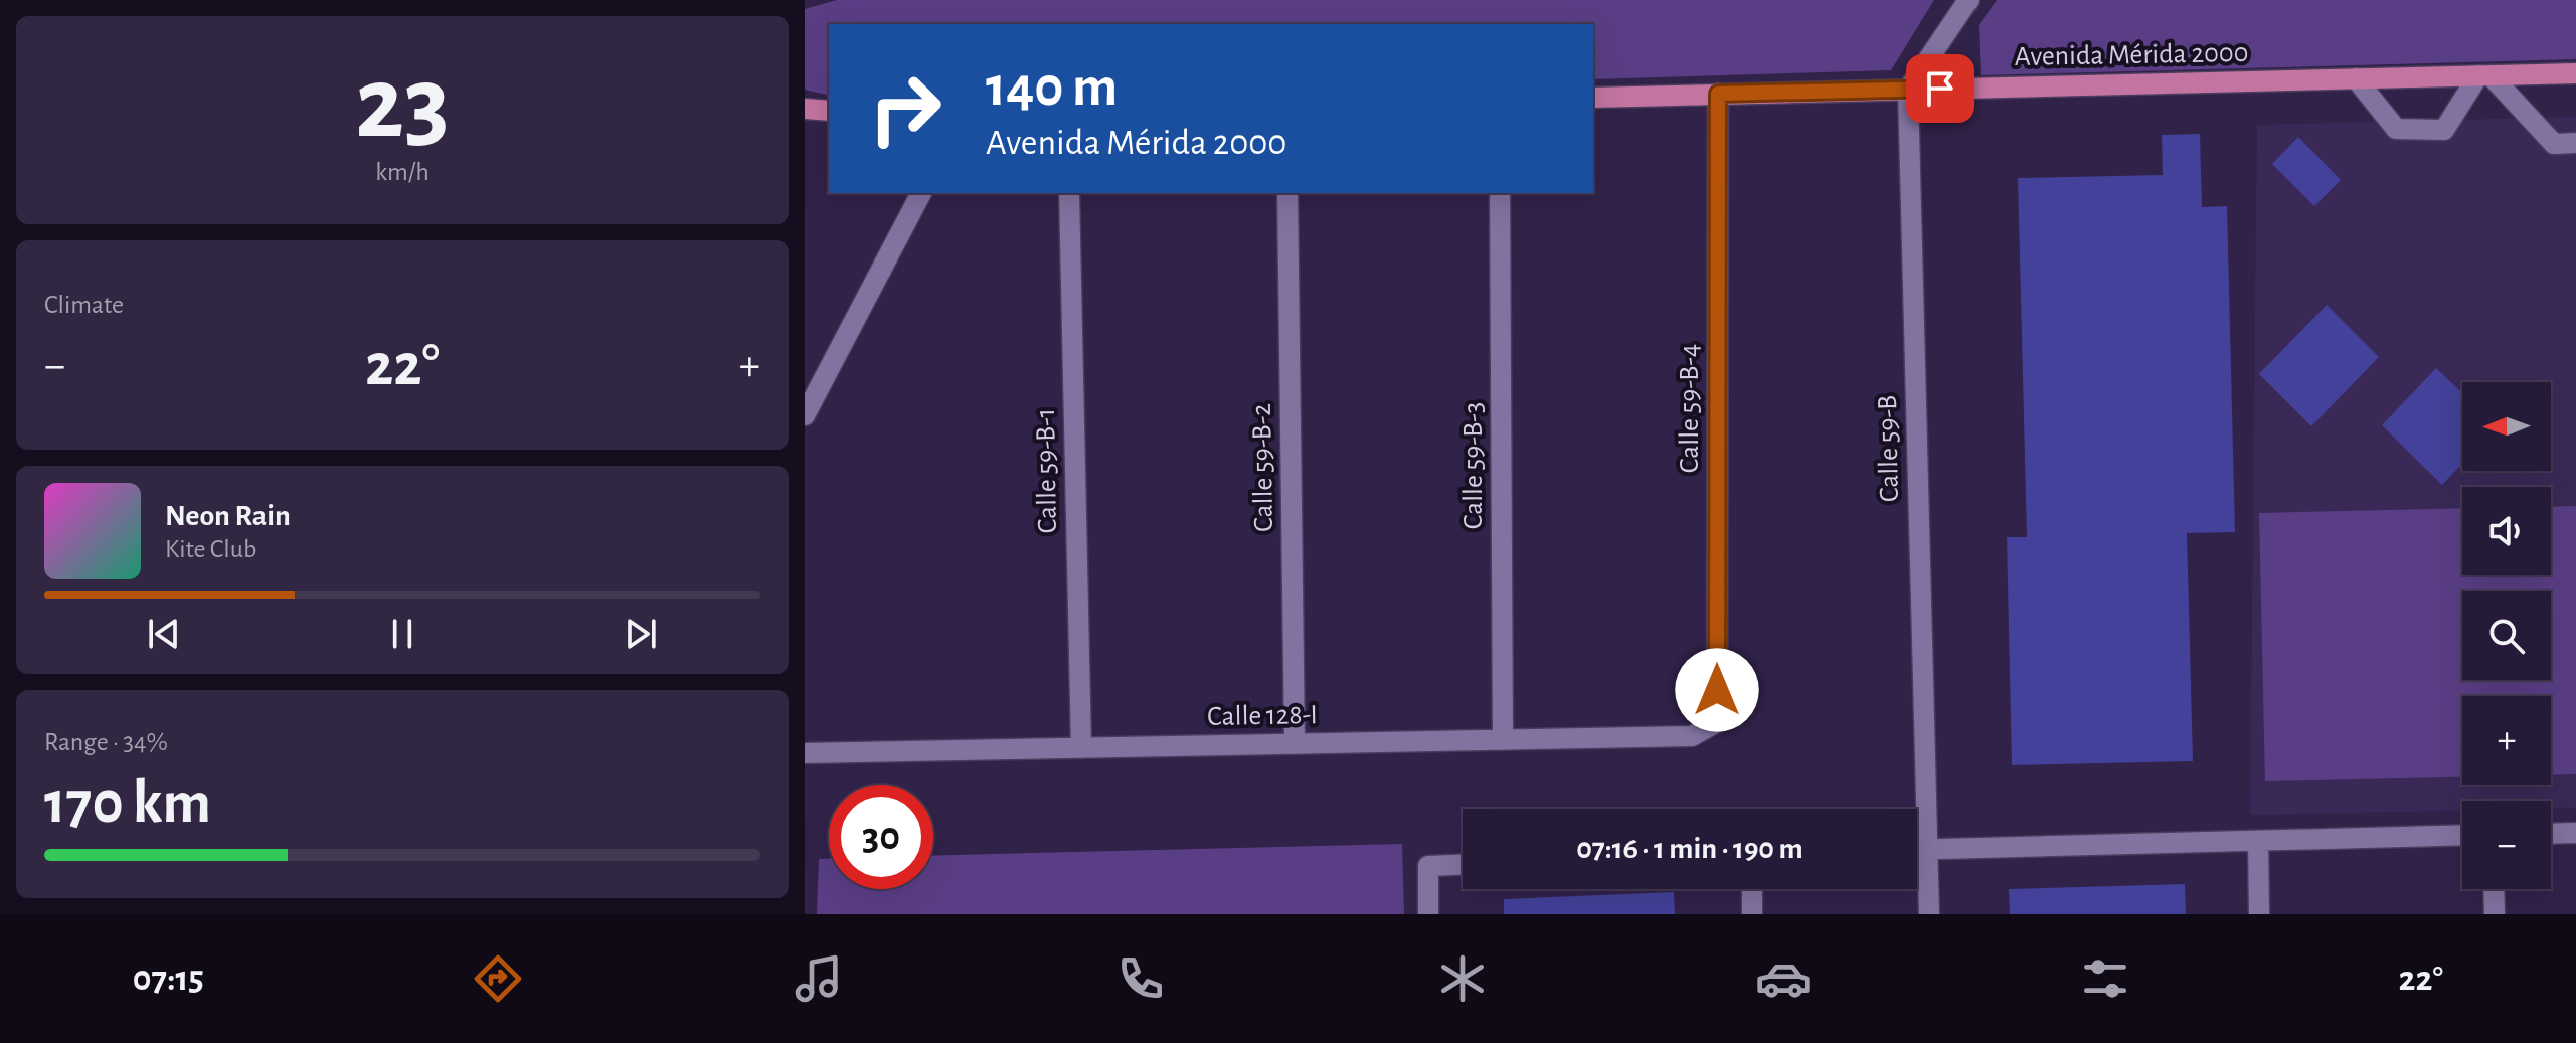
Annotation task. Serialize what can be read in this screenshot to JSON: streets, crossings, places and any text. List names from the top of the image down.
{
  "streets": {
    "main road": ["Avenida Mérida 2000"],
    "street": [
      "Calle 59-B-4",
      "Calle 59-B",
      "Calle 59-B-3",
      "Calle 59-B-2",
      "Calle 59-B-1",
      "Calle 128-I"
    ]
  },
  "crossings": [
    ["Avenida Mérida 2000", "Calle 59-B-4"],
    ["Avenida Mérida 2000", "Calle 59-B"],
    ["Calle 59-B-4", "Calle 128-I"],
    ["Calle 59-B-3", "Calle 128-I"],
    ["Calle 59-B-2", "Calle 128-I"],
    ["Calle 59-B-1", "Calle 128-I"]
  ],
  "north": "left",
  "page": {
    "tile": [
      ["23", "km/h"],
      "Climate",
      ["Range · 34%", "170 km"]
    ],
    "turn": ["140 m", "Avenida Mérida 2000"],
    "heat": ["−", "22°", "+"],
    "map_buttons": ["+", "−"],
    "song": ["Neon Rain", "Kite Club"],
    "limit": "30",
    "trip": "07:16 · 1 min · 190 m",
    "tabs": ["07:15", "22°"]
  }
}
